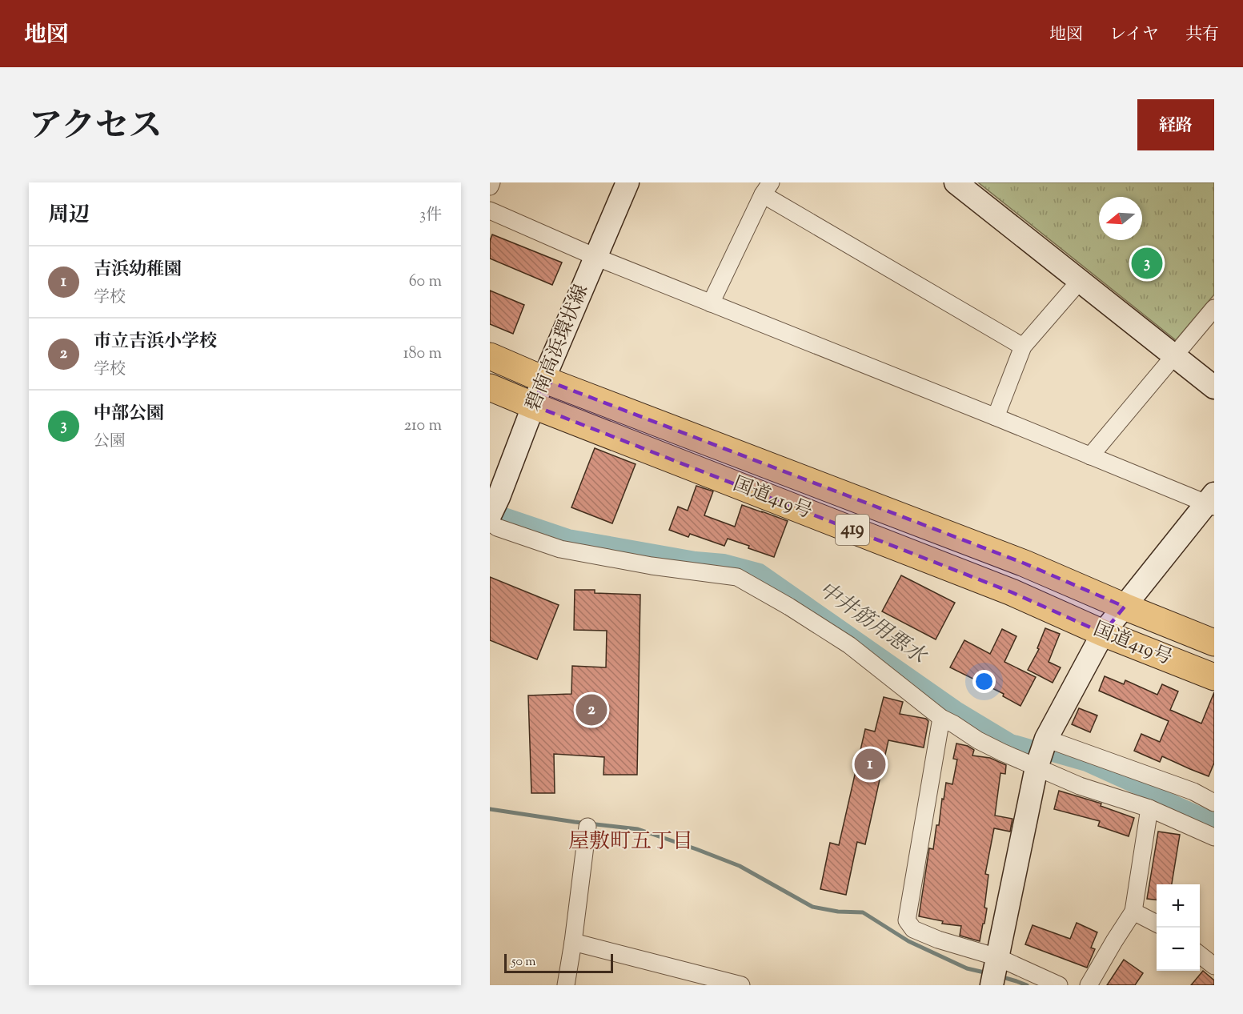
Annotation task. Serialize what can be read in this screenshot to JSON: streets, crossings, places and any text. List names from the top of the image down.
{
  "streets": {
    "highway": ["国道419号", "419"],
    "street": ["碧南高浜環状線"]
  },
  "crossings": [
    ["碧南高浜環状線", "国道419号"]
  ],
  "districts": ["屋敷町五丁目"],
  "water": ["中井筋用悪水"],
  "scale_bar": "50 m",
  "north": "left",
  "page": {
    "header": "地図",
    "nav": ["地図", "レイヤ", "共有"],
    "title": "アクセス",
    "buttons": "経路",
    "heading": ["周辺", "3件"],
    "list": [
      {
        "mark": "1",
        "name": "吉浜幼稚園",
        "note": "学校",
        "value": "60 m"
      },
      {
        "mark": "2",
        "name": "市立吉浜小学校",
        "note": "学校",
        "value": "180 m"
      },
      {
        "mark": "3",
        "name": "中部公園",
        "note": "公園",
        "value": "210 m"
      }
    ],
    "pins": ["3", "2", "1"],
    "map_buttons": ["+", "−"],
    "scale": "50 m"
  }
}
